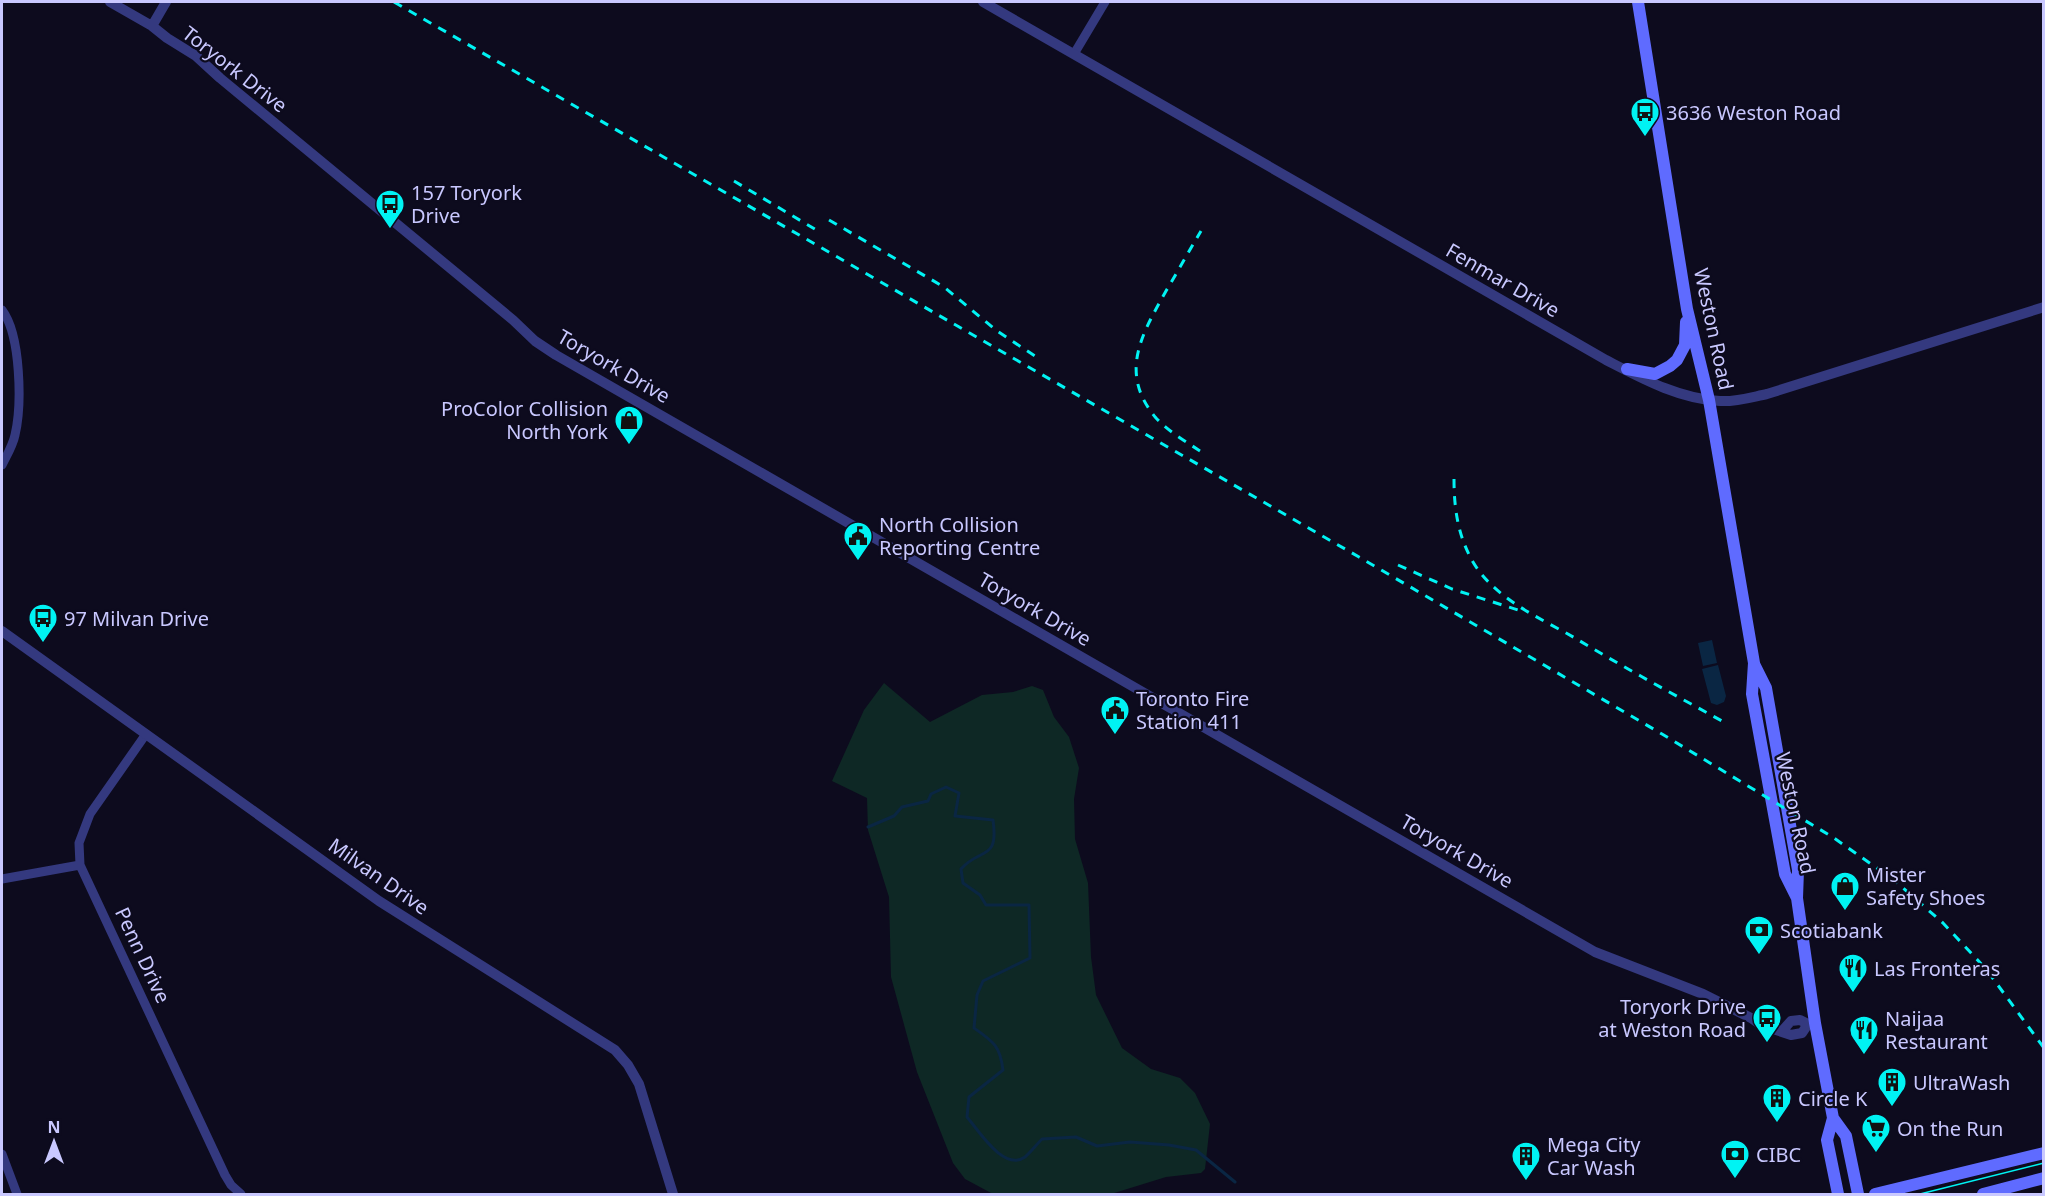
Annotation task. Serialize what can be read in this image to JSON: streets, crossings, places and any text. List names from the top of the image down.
{
  "streets": {
    "main road": ["Weston Road"],
    "street": [
      "Toryork Drive",
      "Fenmar Drive",
      "Milvan Drive",
      "Penn Drive"
    ]
  },
  "crossings": [
    ["Toryork Drive", "Weston Road"],
    ["Fenmar Drive", "Weston Road"],
    ["Milvan Drive", "Penn Drive"]
  ],
  "places": {
    "bus stop": [
      "3636 Weston Road",
      "157 Toryork Drive",
      "97 Milvan Drive",
      "Toryork Drive at Weston Road"
    ],
    "shop": ["ProColor Collision North York", "Mister Safety Shoes"],
    "public building": ["North Collision Reporting Centre", "Toronto Fire Station 411"],
    "bank": ["Scotiabank", "CIBC"],
    "restaurant": ["Las Fronteras", "Naijaa Restaurant"],
    "building": ["UltraWash", "Circle K", "Mega City Car Wash"],
    "supermarket": ["On the Run"]
  },
  "north": "top"
}
